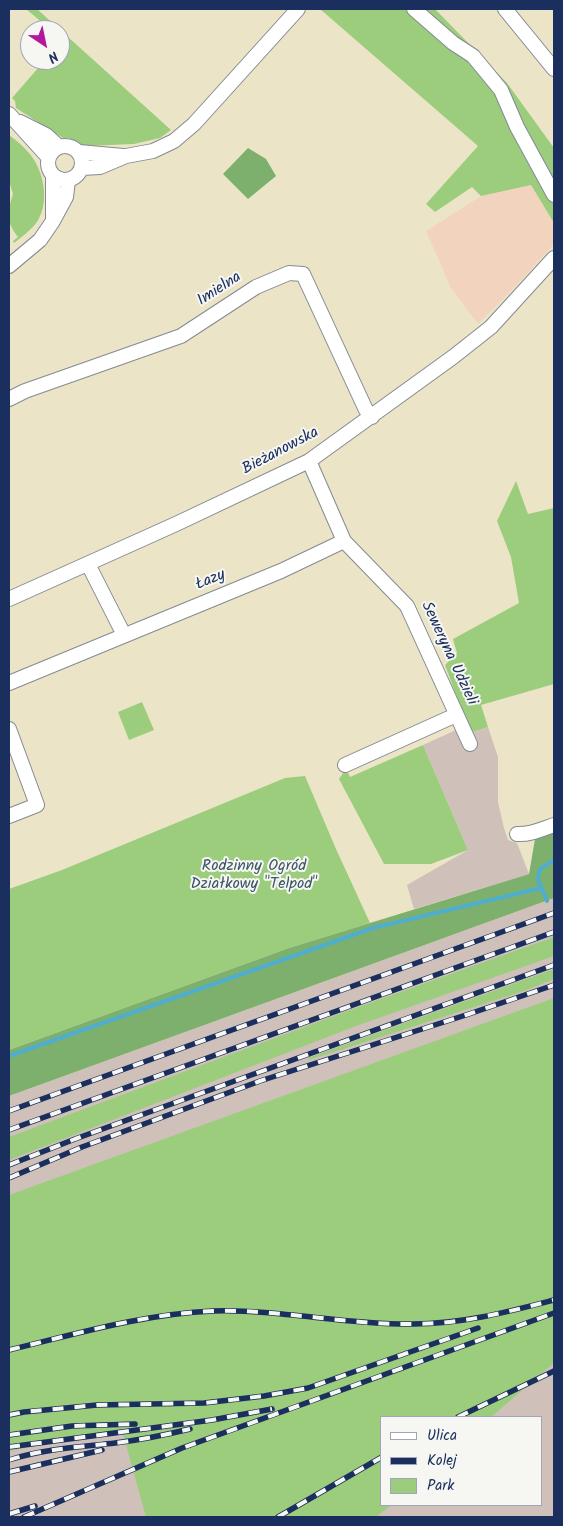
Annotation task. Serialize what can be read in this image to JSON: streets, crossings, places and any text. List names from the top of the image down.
{
  "streets": {
    "street": [
      "Imielna",
      "Bieżanowska",
      "Łazy",
      "Seweryna Udzieli"
    ]
  },
  "crossings": [
    ["Imielna", "Bieżanowska"],
    ["Łazy", "Seweryna Udzieli"]
  ],
  "parks": ["Rodzinny Ogród Działkowy \"Telpod\""],
  "legend": ["Ulica", "Kolej", "Park"],
  "north": "bottom right"
}
